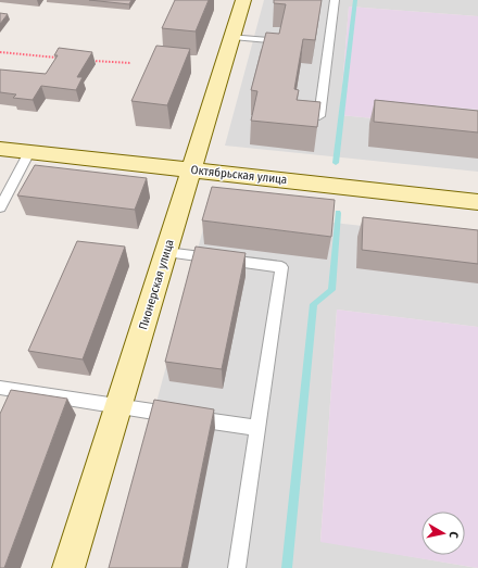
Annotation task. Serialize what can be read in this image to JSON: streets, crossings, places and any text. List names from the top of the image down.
{
  "streets": {
    "street": ["Октябрьская улица", "Пионерская улица"]
  },
  "crossings": [
    ["Октябрьская улица", "Пионерская улица"]
  ],
  "north": "right"
}
